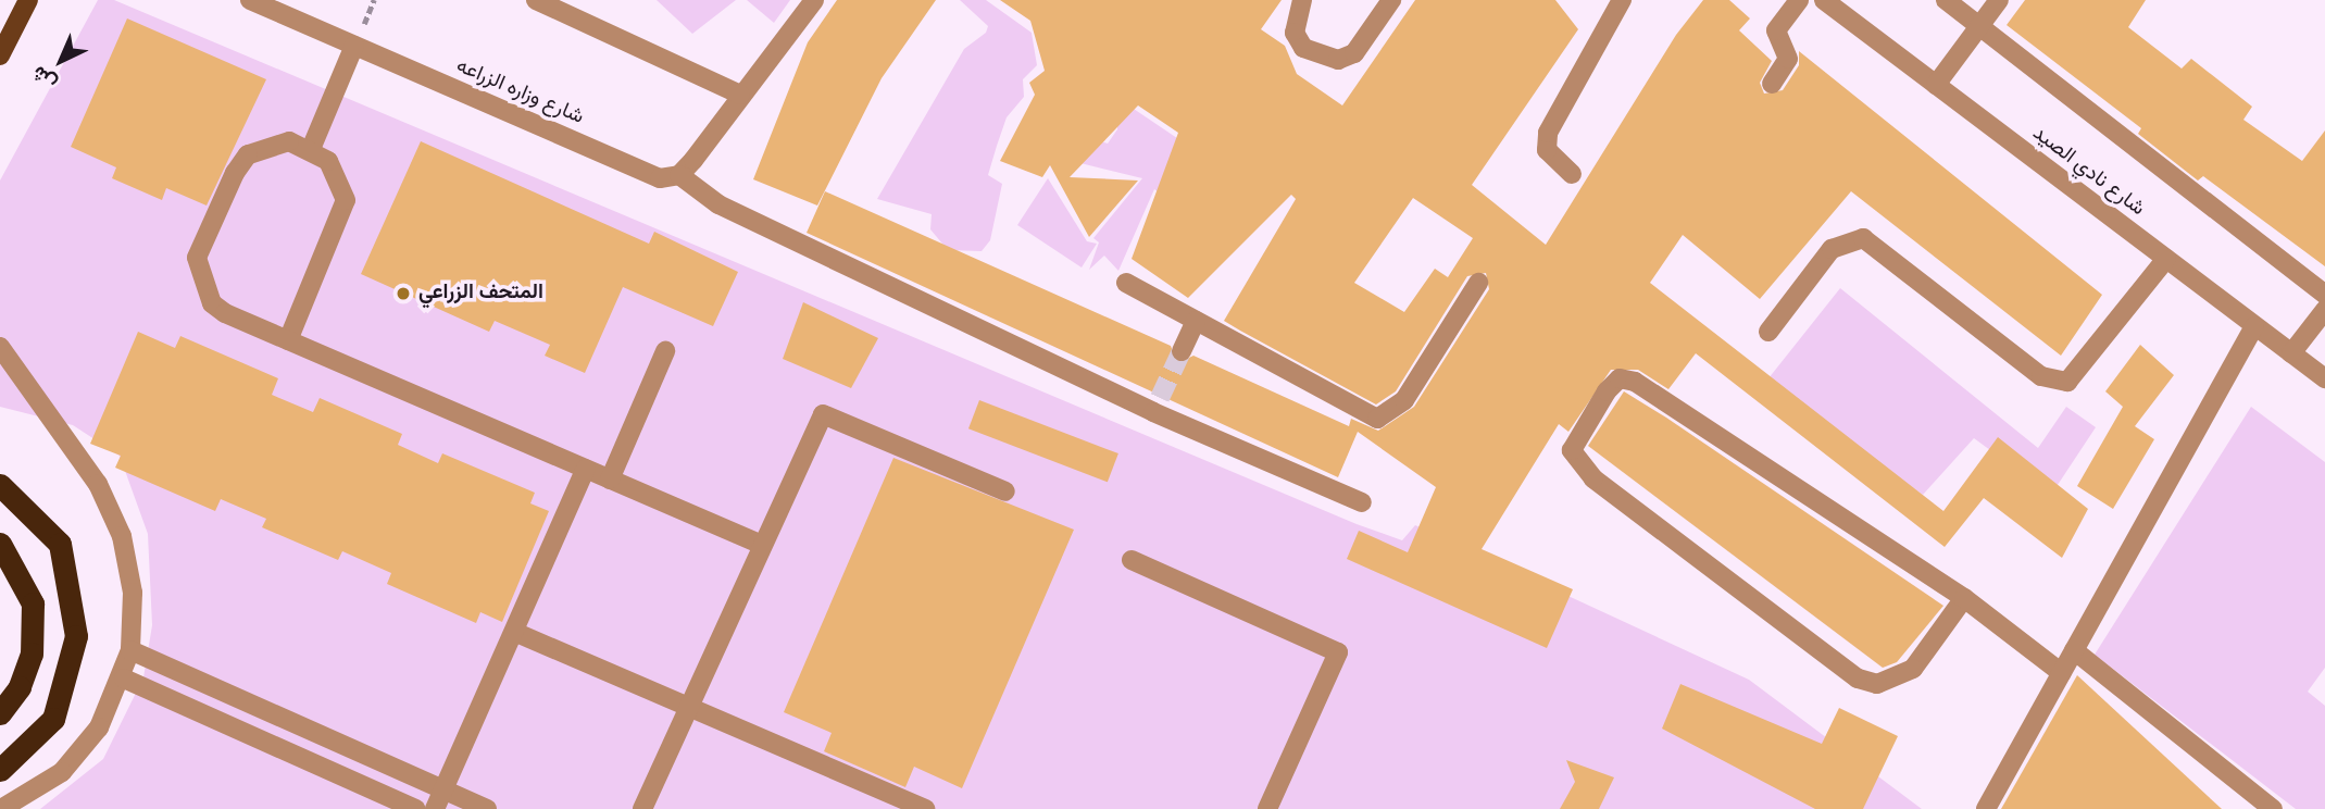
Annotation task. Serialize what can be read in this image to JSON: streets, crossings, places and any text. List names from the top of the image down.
{
  "streets": {
    "street": ["شارع وزاره الزراعه", "شارع نادي الصيد"]
  },
  "places": ["المتحف الزراعي"],
  "north": "bottom left"
}
